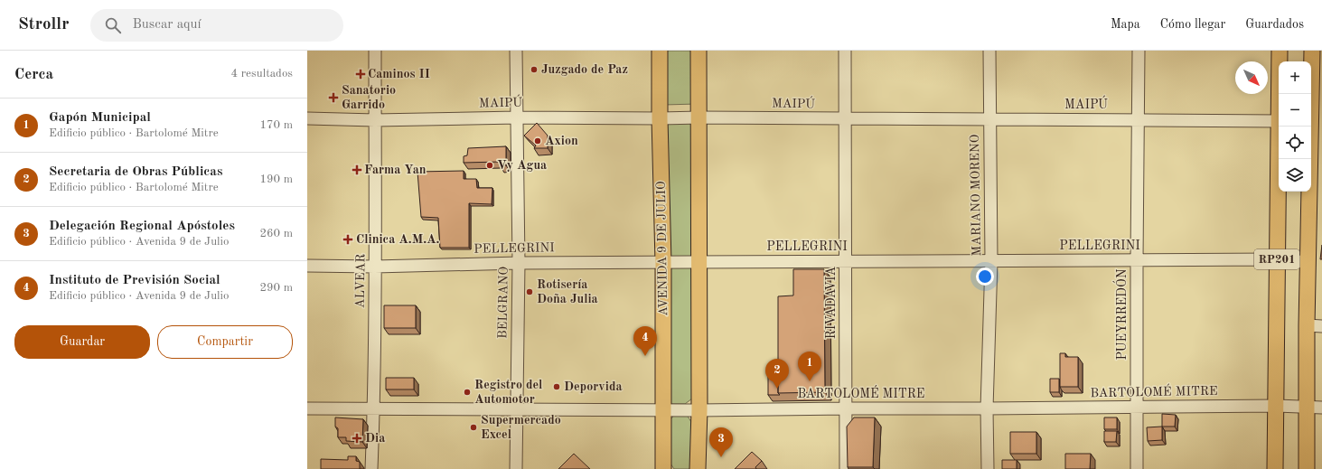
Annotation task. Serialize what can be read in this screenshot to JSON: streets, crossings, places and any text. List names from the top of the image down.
{
  "streets": {
    "main road": ["AVENIDA 9 DE JULIO", "RP201"],
    "street": [
      "MAIPÚ",
      "MARIANO MORENO",
      "PELLEGRINI",
      "ALVEAR",
      "BELGRANO",
      "RIVADAVIA",
      "PUEYRREDÓN",
      "BARTOLOMÉ MITRE"
    ]
  },
  "crossings": [
    ["MAIPÚ", "MARIANO MORENO"],
    ["MAIPÚ", "AVENIDA 9 DE JULIO"],
    ["MAIPÚ", "ALVEAR"],
    ["MAIPÚ", "BELGRANO"],
    ["MAIPÚ", "RIVADAVIA"],
    ["MAIPÚ", "PUEYRREDÓN"],
    ["MARIANO MORENO", "PELLEGRINI"],
    ["MARIANO MORENO", "BARTOLOMÉ MITRE"],
    ["PELLEGRINI", "AVENIDA 9 DE JULIO"],
    ["PELLEGRINI", "RP201"],
    ["PELLEGRINI", "ALVEAR"],
    ["PELLEGRINI", "BELGRANO"],
    ["PELLEGRINI", "RIVADAVIA"],
    ["PELLEGRINI", "PUEYRREDÓN"],
    ["AVENIDA 9 DE JULIO", "BARTOLOMÉ MITRE"],
    ["RP201", "BARTOLOMÉ MITRE"],
    ["ALVEAR", "BARTOLOMÉ MITRE"],
    ["BELGRANO", "BARTOLOMÉ MITRE"],
    ["RIVADAVIA", "BARTOLOMÉ MITRE"],
    ["PUEYRREDÓN", "BARTOLOMÉ MITRE"]
  ],
  "places": {
    "other": [
      "Juzgado de Paz",
      "Axion",
      "Vy Agua",
      "Rotisería Doña Julia",
      "Deporvida",
      "Registro del Automotor",
      "Supermercado Excel"
    ],
    "health": [
      "Caminos II",
      "Sanatorio Garrido",
      "Farma Yan",
      "Clinica A.M.A.",
      "Dia"
    ]
  },
  "north": "bottom right",
  "page": {
    "header": "Strollr",
    "search": "Buscar aquí",
    "nav": ["Mapa", "Cómo llegar", "Guardados"],
    "heading": ["Cerca", "4 resultados"],
    "map_buttons": ["+", "−"],
    "list": [
      {
        "mark": "1",
        "name": "Gapón Municipal",
        "note": "Edificio público · Bartolomé Mitre",
        "value": "170 m"
      },
      {
        "mark": "2",
        "name": "Secretaria de Obras Públicas",
        "note": "Edificio público · Bartolomé Mitre",
        "value": "190 m"
      },
      {
        "mark": "3",
        "name": "Delegación Regional Apóstoles",
        "note": "Edificio público · Avenida 9 de Julio",
        "value": "260 m"
      },
      {
        "mark": "4",
        "name": "Instituto de Previsión Social",
        "note": "Edificio público · Avenida 9 de Julio",
        "value": "290 m"
      }
    ],
    "buttons": ["Guardar", "Compartir"],
    "pins": [
      "4",
      "1",
      "2",
      "3"
    ]
  }
}
